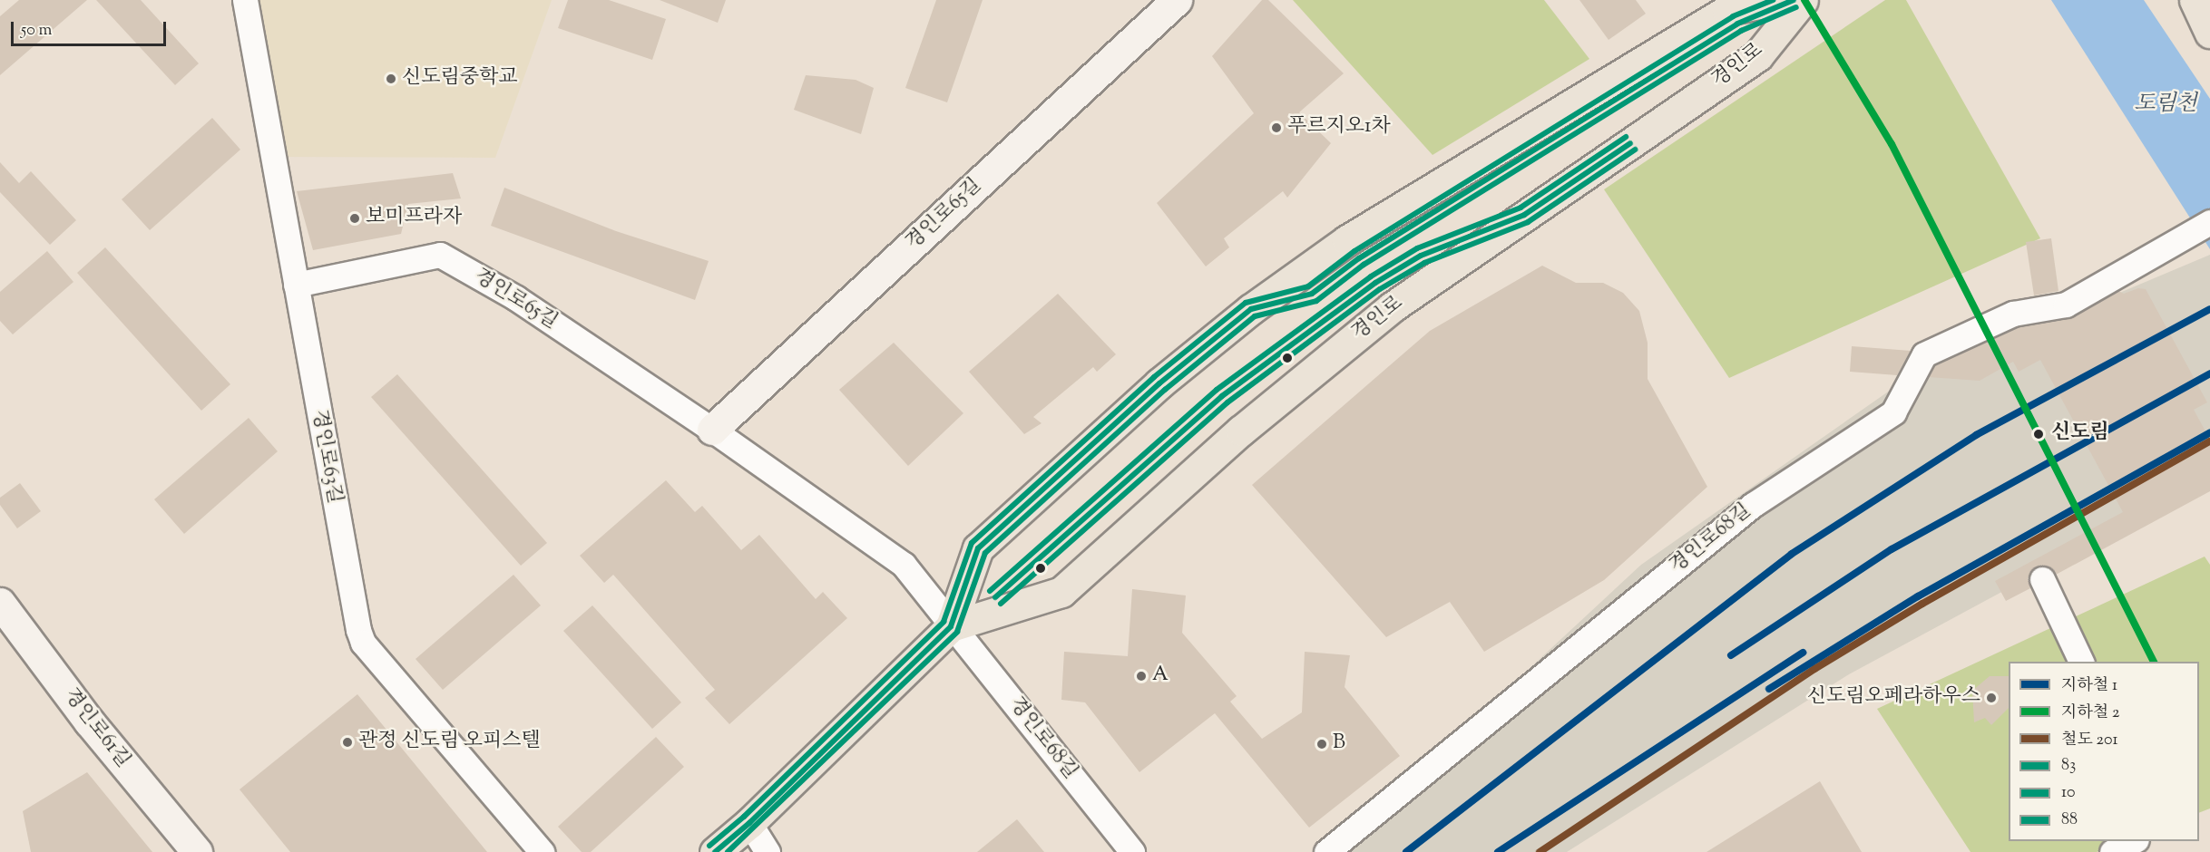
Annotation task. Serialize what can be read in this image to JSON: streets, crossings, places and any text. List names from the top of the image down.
{
  "streets": {
    "main road": ["경인로"],
    "street": [
      "경인로65길",
      "경인로63길",
      "경인로68길",
      "경인로61길"
    ]
  },
  "crossings": [
    ["경인로", "경인로65길"],
    ["경인로", "경인로68길"],
    ["경인로65길", "경인로63길"],
    ["경인로65길", "경인로68길"]
  ],
  "water": ["도림천"],
  "places": [
    "신도림중학교",
    "푸르지오1차",
    "보미프라자",
    "신도림",
    "A",
    "신도림오페라하우스",
    "관정 신도림 오피스텔",
    "B"
  ],
  "lines": [
    "metro line 2",
    "transit line 83",
    "transit line 88",
    "transit line 10",
    "metro line 1",
    "rail line 201"
  ],
  "legend": [
    "지하철 1",
    "지하철 2",
    "철도 201",
    "83",
    "10",
    "88"
  ],
  "scale_bar": "50 m"
}
